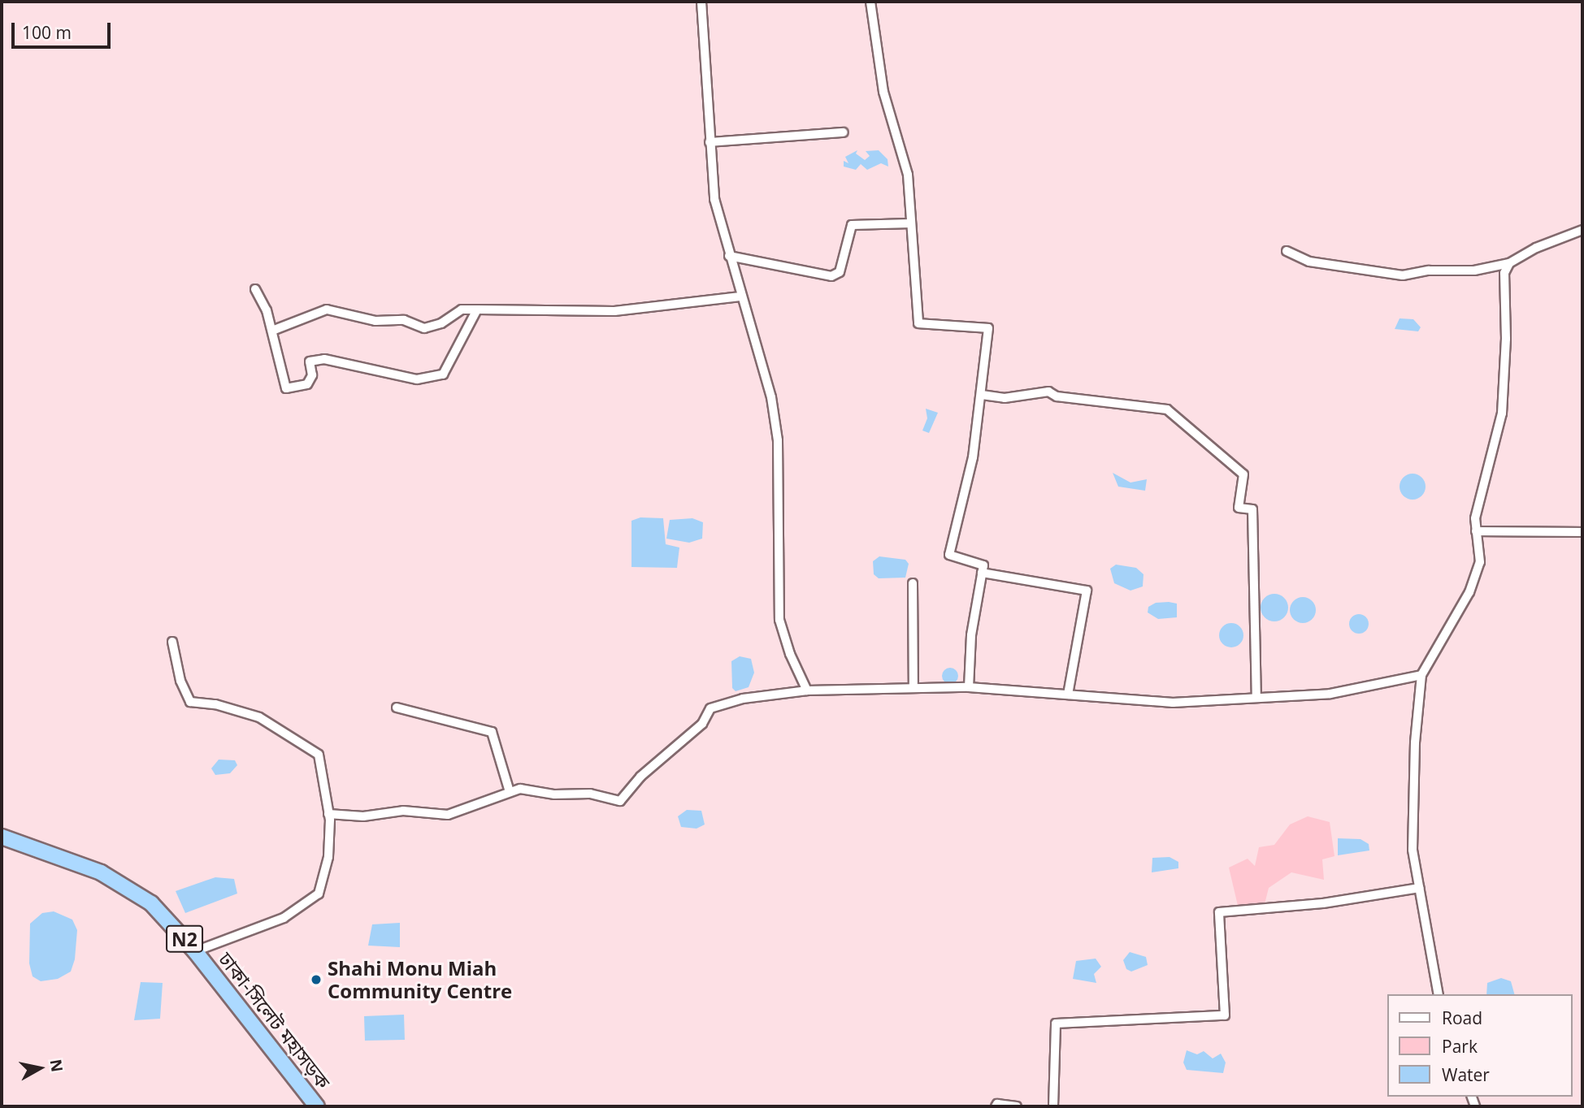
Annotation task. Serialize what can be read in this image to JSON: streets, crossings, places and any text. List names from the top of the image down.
{
  "streets": {
    "highway": ["N2", "ঢাকা-সিলেট মহাসড়ক"]
  },
  "places": ["Shahi Monu Miah Community Centre"],
  "legend": ["Road", "Park", "Water"],
  "scale_bar": "100 m",
  "north": "right"
}
